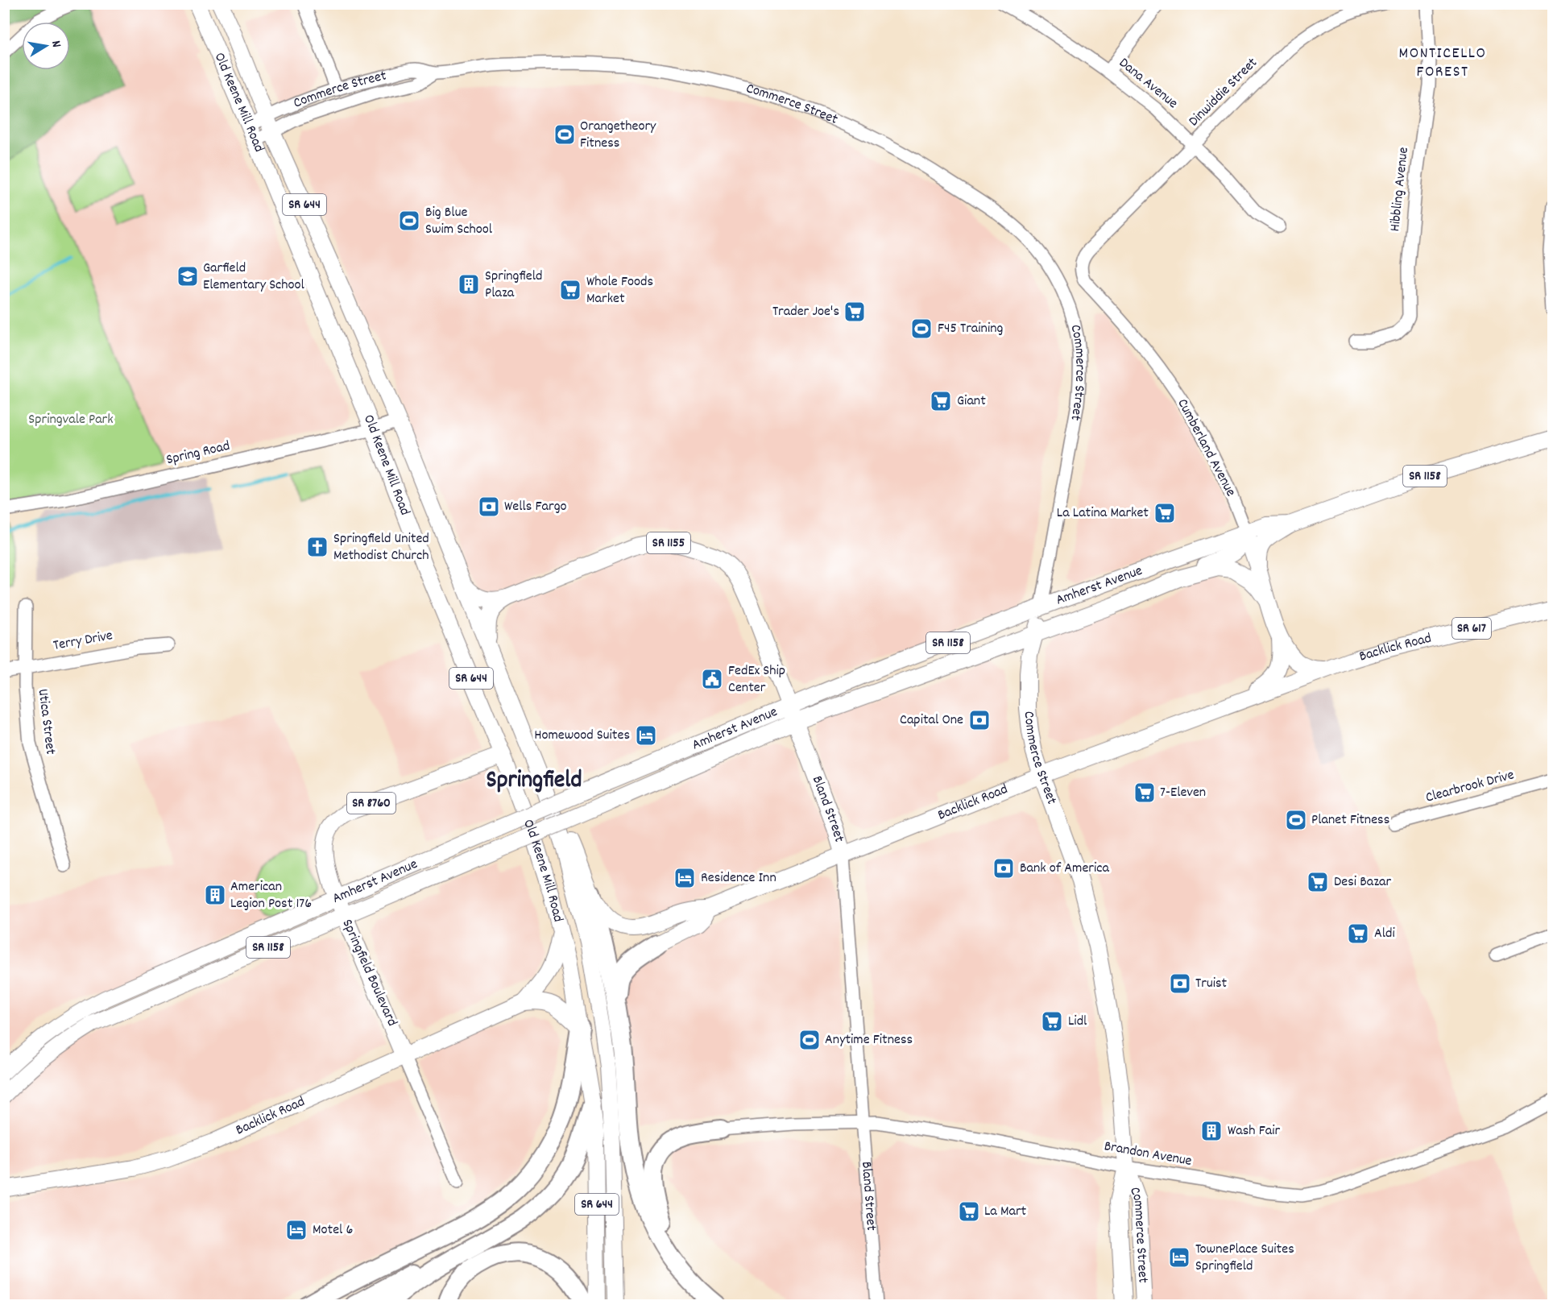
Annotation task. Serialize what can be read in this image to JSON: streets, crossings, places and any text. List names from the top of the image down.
{
  "streets": {
    "main road": [
      "Commerce Street",
      "Old Keene Mill Road",
      "SR 644",
      "Cumberland Avenue",
      "SR 1158",
      "SR 1155",
      "Amherst Avenue",
      "SR 617",
      "Backlick Road",
      "SR 8760",
      "Bland Street",
      "Springfield Boulevard"
    ],
    "street": [
      "Dana Avenue",
      "Dinwiddie Street",
      "Hibbling Avenue",
      "Spring Road",
      "Terry Drive",
      "Utica Street",
      "Clearbrook Drive",
      "Brandon Avenue"
    ]
  },
  "crossings": [
    ["Dana Avenue", "Dinwiddie Street"],
    ["Commerce Street", "Old Keene Mill Road"],
    ["Commerce Street", "Amherst Avenue"],
    ["Commerce Street", "Backlick Road"],
    ["Commerce Street", "Brandon Avenue"],
    ["Dinwiddie Street", "Cumberland Avenue"],
    ["Old Keene Mill Road", "Spring Road"],
    ["Old Keene Mill Road", "Backlick Road"],
    ["Old Keene Mill Road", "Springfield Boulevard"],
    ["Cumberland Avenue", "Amherst Avenue"],
    ["Cumberland Avenue", "Backlick Road"],
    ["Amherst Avenue", "Bland Street"],
    ["Amherst Avenue", "Springfield Boulevard"],
    ["Terry Drive", "Utica Street"],
    ["Backlick Road", "Bland Street"],
    ["Backlick Road", "Springfield Boulevard"],
    ["Bland Street", "Brandon Avenue"]
  ],
  "districts": ["MONTICELLO FOREST", "Springfield"],
  "parks": ["Springvale Park"],
  "places": {
    "sports": [
      "Orangetheory Fitness",
      "Big Blue Swim School",
      "F45 Training",
      "Planet Fitness",
      "Anytime Fitness"
    ],
    "school or university": ["Garfield Elementary School"],
    "building": ["Springfield Plaza", "American Legion Post 176", "Wash Fair"],
    "supermarket": [
      "Whole Foods Market",
      "Trader Joe's",
      "Giant",
      "La Latina Market",
      "7-Eleven",
      "Desi Bazar",
      "Aldi",
      "Lidl",
      "La Mart"
    ],
    "bank": [
      "Wells Fargo",
      "Capital One",
      "Bank of America",
      "Truist"
    ],
    "church": ["Springfield United Methodist Church"],
    "public building": ["FedEx Ship Center"],
    "hotel": [
      "Homewood Suites",
      "Residence Inn",
      "Motel 6",
      "TownePlace Suites Springfield"
    ]
  },
  "north": "right"
}
